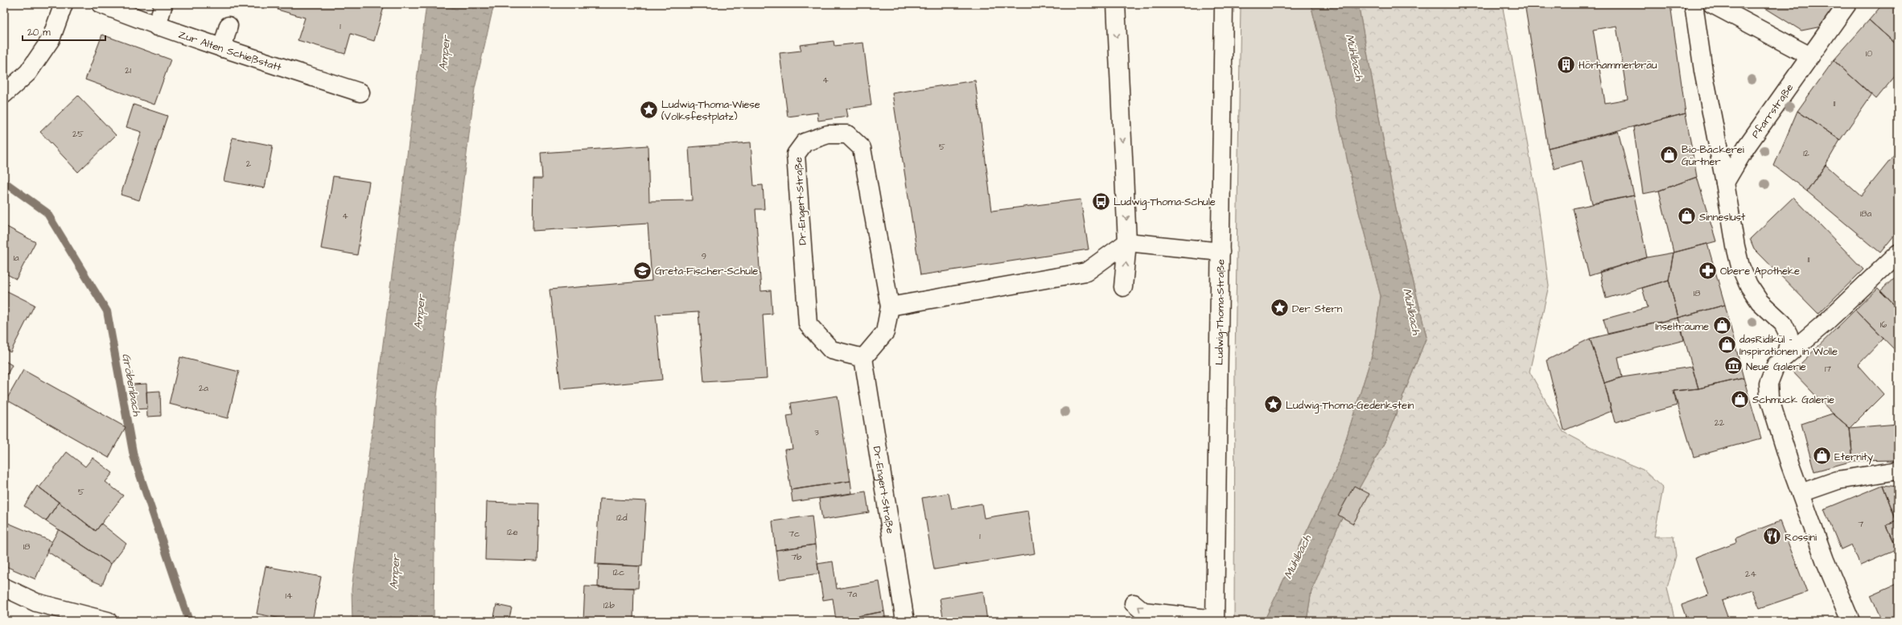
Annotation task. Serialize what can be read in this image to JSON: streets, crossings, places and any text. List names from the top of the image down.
{
  "streets": {
    "street": [
      "Zur Alten Schießstatt",
      "Pfarrstraße",
      "Dr.-Engert-Straße",
      "Ludwig-Thoma-Straße"
    ]
  },
  "water": ["Amper", "Mühlbach", "Gröbenbach"],
  "places": {
    "building": ["Hörhammerbräu"],
    "place": ["Ludwig-Thoma-Wiese (Volksfestplatz)", "Der Stern", "Ludwig-Thoma-Gedenkstein"],
    "shop": [
      "Bio-Bäckerei Gürtner",
      "Sinneslust",
      "Inselträume",
      "dasRidikül - Inspirationen in Wolle",
      "Schmuck Galerie",
      "Eternity"
    ],
    "bus stop": ["Ludwig-Thoma-Schule"],
    "school or university": ["Greta-Fischer-Schule"],
    "pharmacy": ["Obere Apotheke"],
    "museum": ["Neue Galerie"],
    "restaurant": ["Rossini"]
  },
  "house_numbers": [
    "1",
    "10",
    "21",
    "4",
    "11",
    "25",
    "5",
    "12",
    "2",
    "18a",
    "4",
    "9",
    "1a",
    "11",
    "18",
    "16",
    "17",
    "2a",
    "22",
    "3",
    "5",
    "12d",
    "7",
    "12e",
    "7c",
    "1",
    "18",
    "7b",
    "12c",
    "24",
    "7a",
    "14",
    "12b"
  ],
  "scale_bar": "20 m"
}
